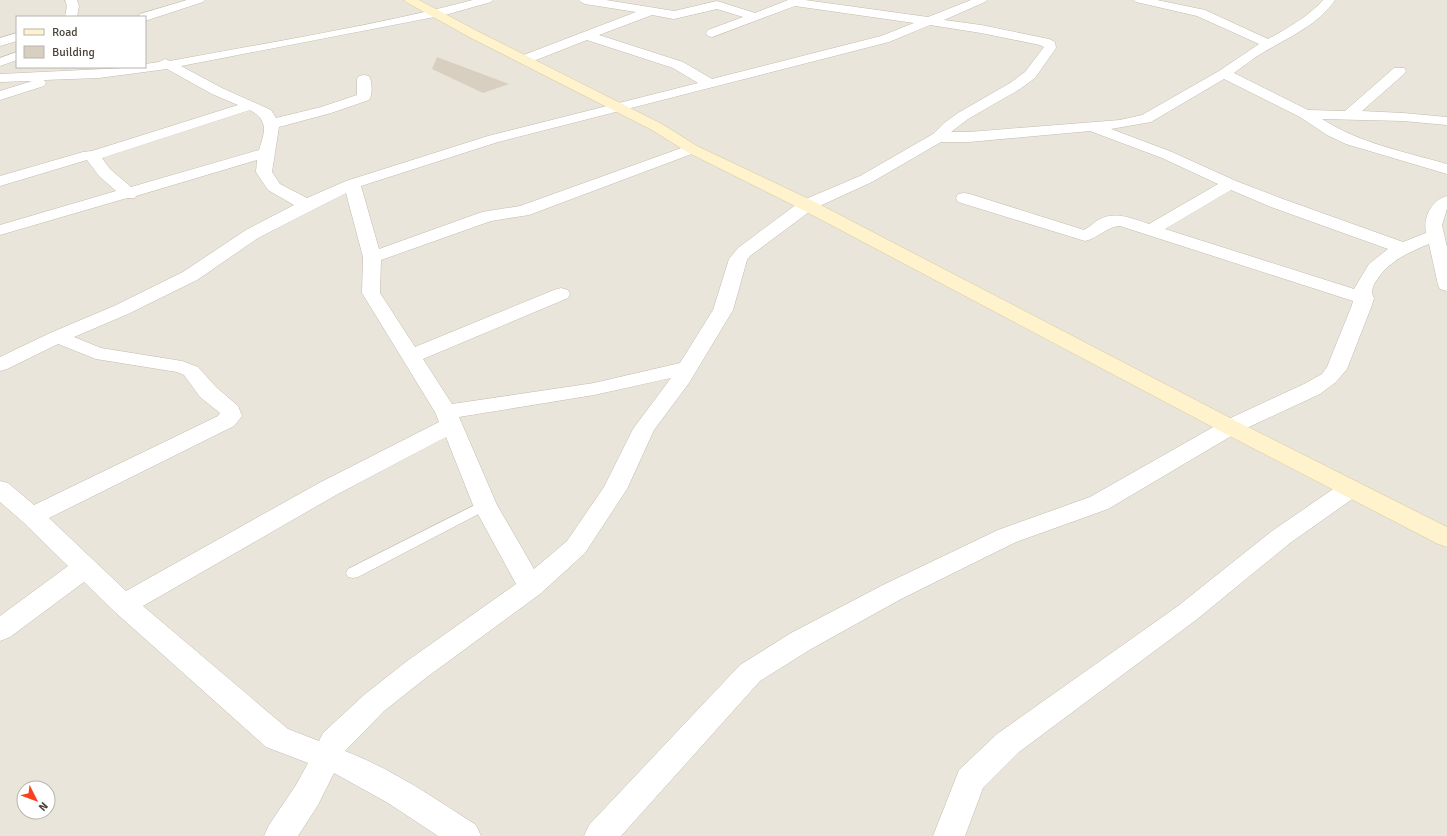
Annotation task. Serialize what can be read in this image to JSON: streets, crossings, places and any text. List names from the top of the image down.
{
  "legend": ["Road", "Building"],
  "north": "bottom right"
}
